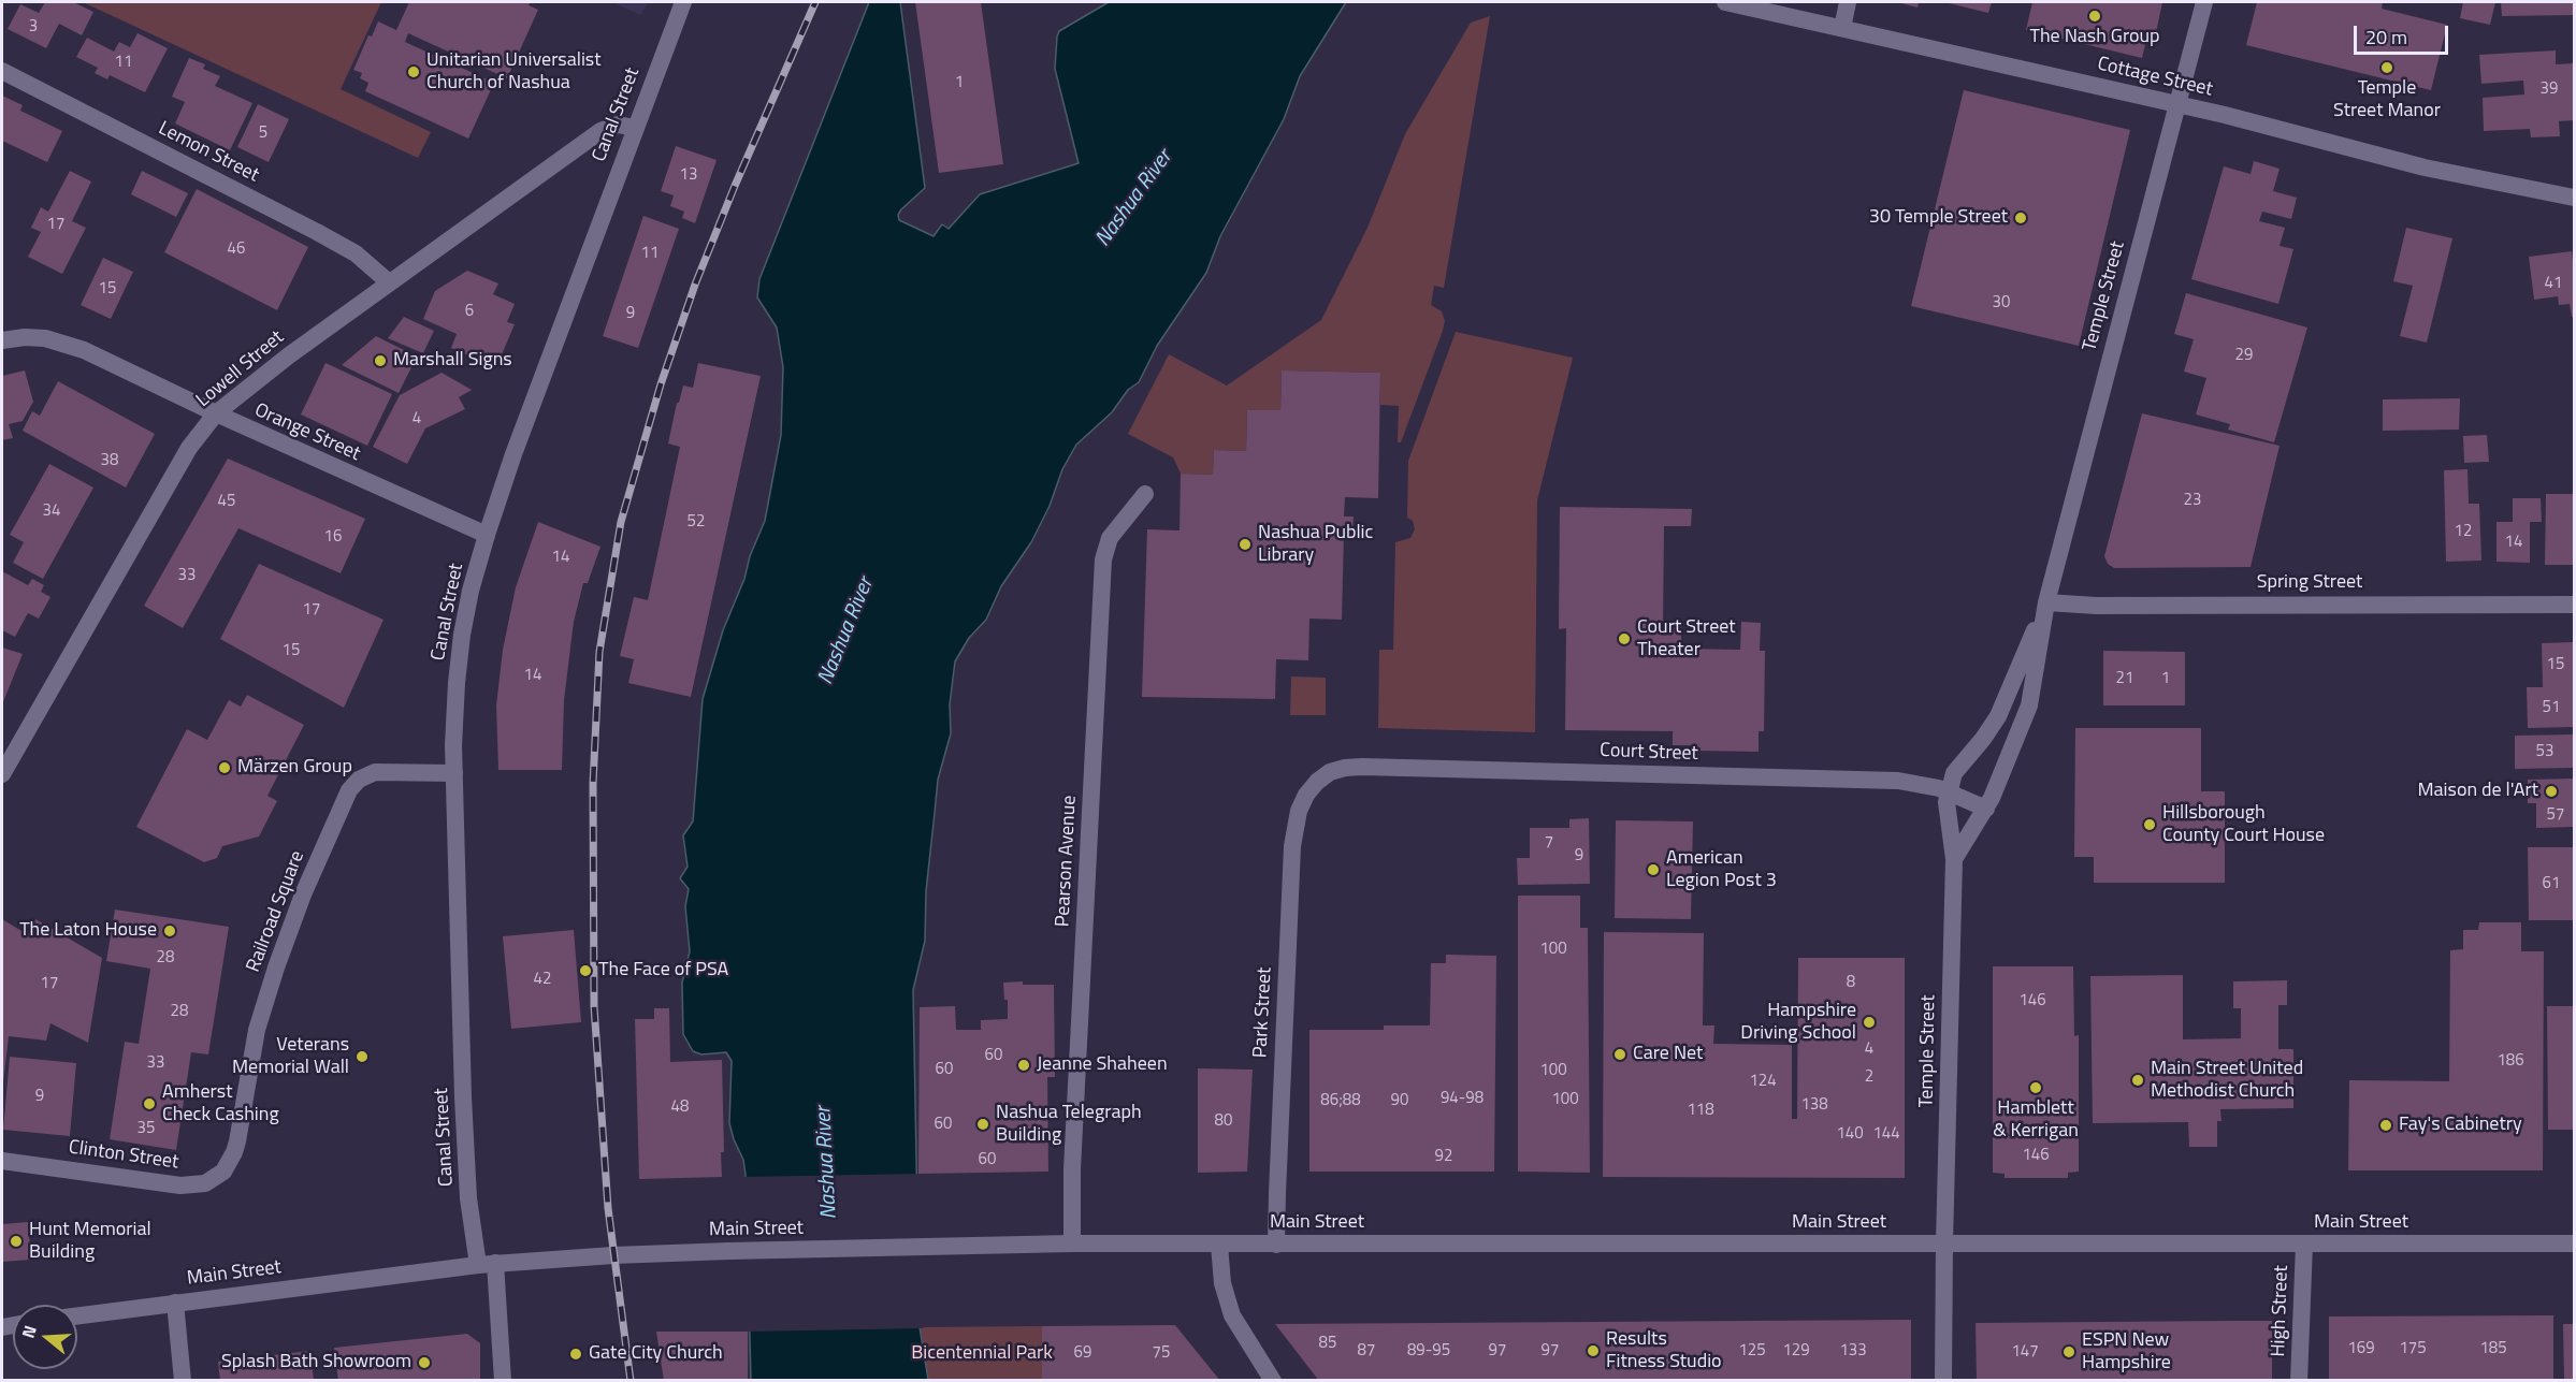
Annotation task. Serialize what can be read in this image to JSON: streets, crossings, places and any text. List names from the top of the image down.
{
  "streets": {
    "street": [
      "Cottage Street",
      "Canal Street",
      "Lemon Street",
      "Temple Street",
      "Lowell Street",
      "Orange Street",
      "Spring Street",
      "Court Street",
      "Pearson Avenue",
      "Railroad Square",
      "Park Street",
      "Clinton Street",
      "Main Street",
      "High Street"
    ]
  },
  "crossings": [
    ["Cottage Street", "Temple Street"],
    ["Canal Street", "Lowell Street"],
    ["Canal Street", "Orange Street"],
    ["Canal Street", "Railroad Square"],
    ["Canal Street", "Main Street"],
    ["Lemon Street", "Lowell Street"],
    ["Temple Street", "Spring Street"],
    ["Temple Street", "Court Street"],
    ["Temple Street", "Main Street"],
    ["Lowell Street", "Orange Street"],
    ["Court Street", "Park Street"],
    ["Pearson Avenue", "Main Street"],
    ["Railroad Square", "Clinton Street"],
    ["Park Street", "Main Street"],
    ["Main Street", "High Street"]
  ],
  "water": ["Nashua River"],
  "parks": ["Bicentennial Park"],
  "places": [
    "The Nash Group",
    "Temple Street Manor",
    "Unitarian Universalist Church of Nashua",
    "30 Temple Street",
    "Marshall Signs",
    "Nashua Public Library",
    "Court Street Theater",
    "Märzen Group",
    "Maison de l'Art",
    "Hillsborough County Court House",
    "American Legion Post 3",
    "The Laton House",
    "The Face of PSA",
    "Hampshire Driving School",
    "Care Net",
    "Veterans Memorial Wall",
    "Jeanne Shaheen",
    "Main Street United Methodist Church",
    "Hamblett & Kerrigan",
    "Amherst Check Cashing",
    "Nashua Telegraph Building",
    "Fay's Cabinetry",
    "Hunt Memorial Building",
    "Results Fitness Studio",
    "ESPN New Hampshire",
    "Gate City Church",
    "Splash Bath Showroom"
  ],
  "house_numbers": [
    "3",
    "11",
    "1",
    "39",
    "5",
    "13",
    "17",
    "46",
    "11",
    "41",
    "15",
    "30",
    "6",
    "9",
    "29",
    "4",
    "38",
    "23",
    "45",
    "34",
    "52",
    "12",
    "16",
    "14",
    "14",
    "33",
    "17",
    "15",
    "15",
    "14",
    "21",
    "1",
    "51",
    "53",
    "57",
    "7",
    "9",
    "61",
    "100",
    "28",
    "42",
    "8",
    "17",
    "146",
    "28",
    "4",
    "60",
    "186",
    "33",
    "60",
    "100",
    "2",
    "124",
    "9",
    "94-98",
    "100",
    "86;88",
    "90",
    "138",
    "48",
    "118",
    "80",
    "60",
    "35",
    "140",
    "144",
    "146",
    "92",
    "60",
    "85",
    "169",
    "175",
    "185",
    "87",
    "89-95",
    "97",
    "97",
    "125",
    "129",
    "133",
    "147",
    "69",
    "75"
  ],
  "scale_bar": "20 m",
  "north": "left"
}
